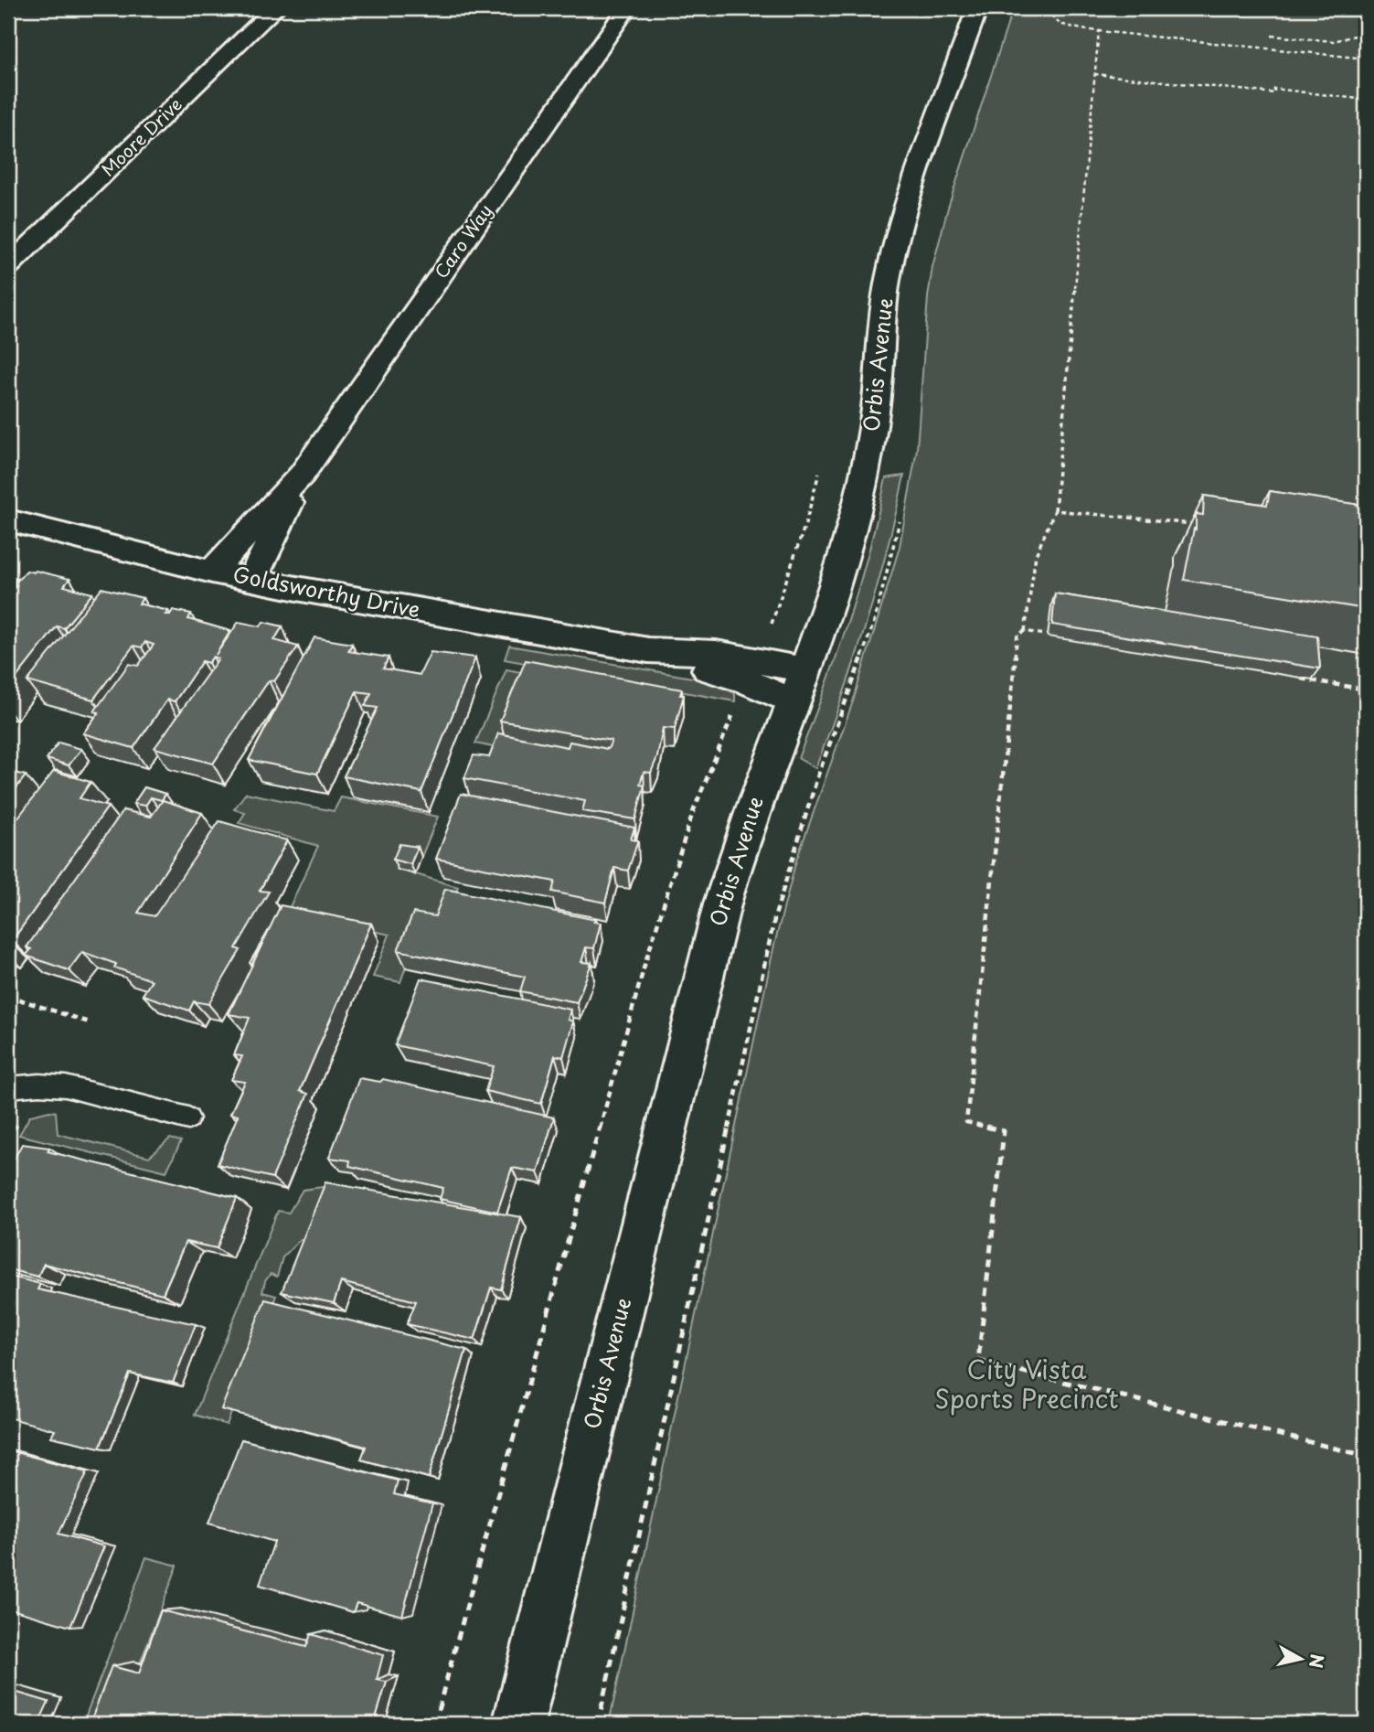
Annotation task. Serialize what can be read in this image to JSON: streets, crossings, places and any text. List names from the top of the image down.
{
  "streets": {
    "street": [
      "Moore Drive",
      "Caro Way",
      "Orbis Avenue",
      "Goldsworthy Drive"
    ]
  },
  "crossings": [
    ["Caro Way", "Goldsworthy Drive"],
    ["Orbis Avenue", "Goldsworthy Drive"]
  ],
  "parks": ["City Vista Sports Precinct"],
  "north": "right"
}
